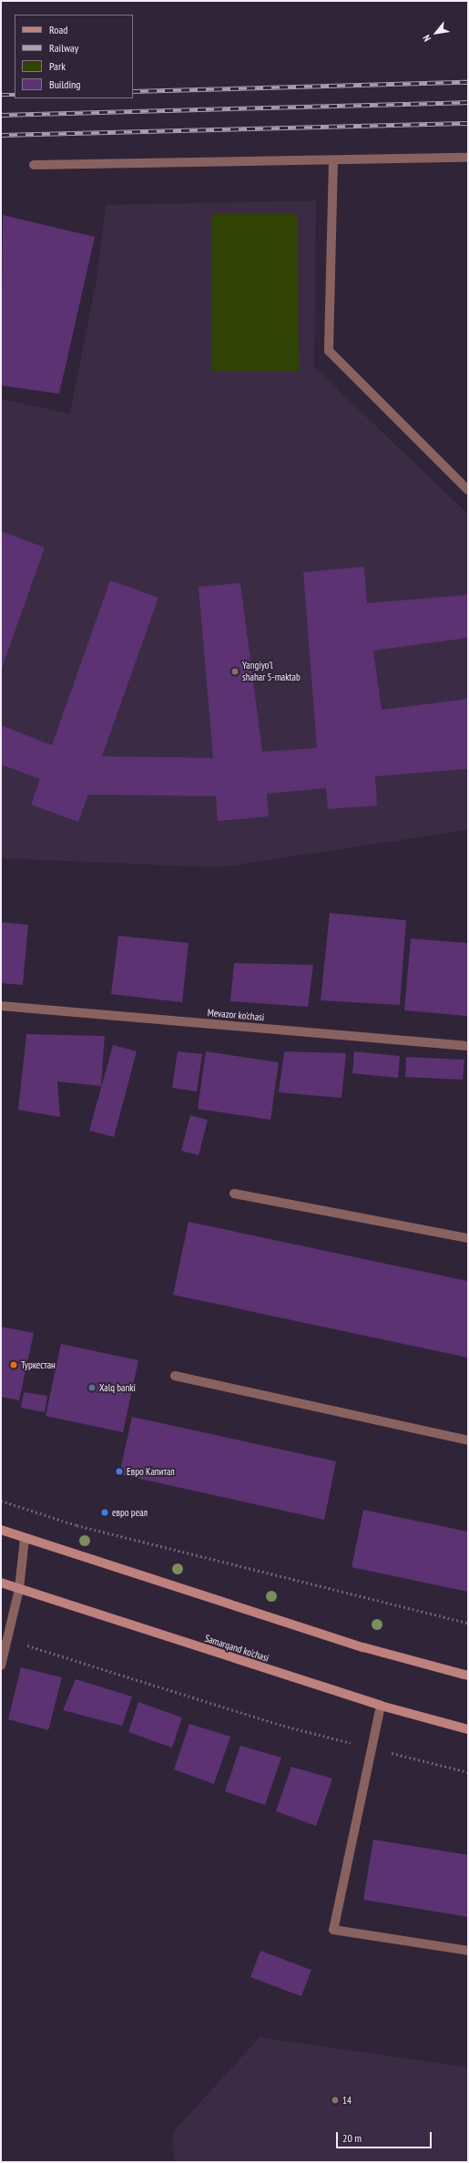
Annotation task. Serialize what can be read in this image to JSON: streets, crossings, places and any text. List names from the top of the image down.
{
  "streets": {
    "main road": ["Samarqand ko'chasi"],
    "street": ["Mevazor ko'chasi"]
  },
  "places": [
    "Yangiyo'l shahar 5-maktab",
    "Туркестан",
    "Xalq banki",
    "Евро Капитал",
    "евро реал",
    "14"
  ],
  "legend": [
    "Road",
    "Railway",
    "Park",
    "Building"
  ],
  "scale_bar": "20 m",
  "north": "bottom left"
}
